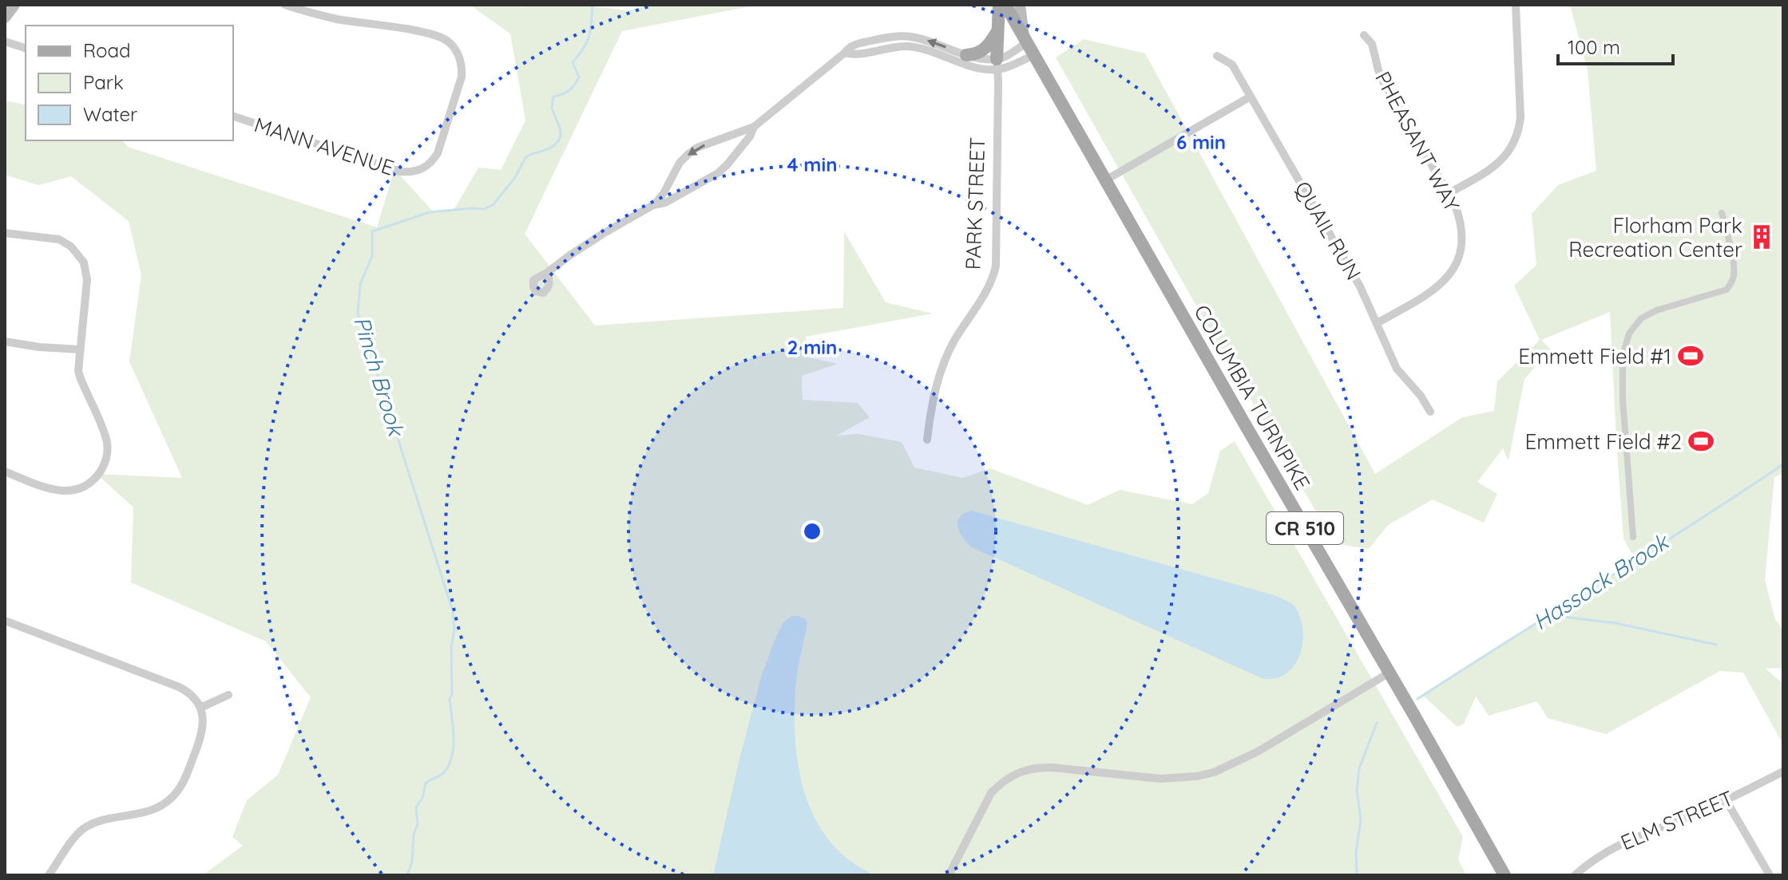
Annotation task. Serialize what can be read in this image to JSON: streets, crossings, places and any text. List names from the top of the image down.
{
  "streets": {
    "main road": ["COLUMBIA TURNPIKE", "CR 510"],
    "street": [
      "PHEASANT WAY",
      "MANN AVENUE",
      "PARK STREET",
      "QUAIL RUN",
      "ELM STREET"
    ]
  },
  "crossings": [
    ["PHEASANT WAY", "QUAIL RUN"]
  ],
  "water": ["Pinch Brook", "Hassock Brook"],
  "places": {
    "building": ["Florham Park Recreation Center"],
    "sports": ["Emmett Field #1", "Emmett Field #2"]
  },
  "legend": ["Road", "Park", "Water"],
  "scale_bar": "100 m",
  "rings": ["6 min", "4 min", "2 min"]
}
